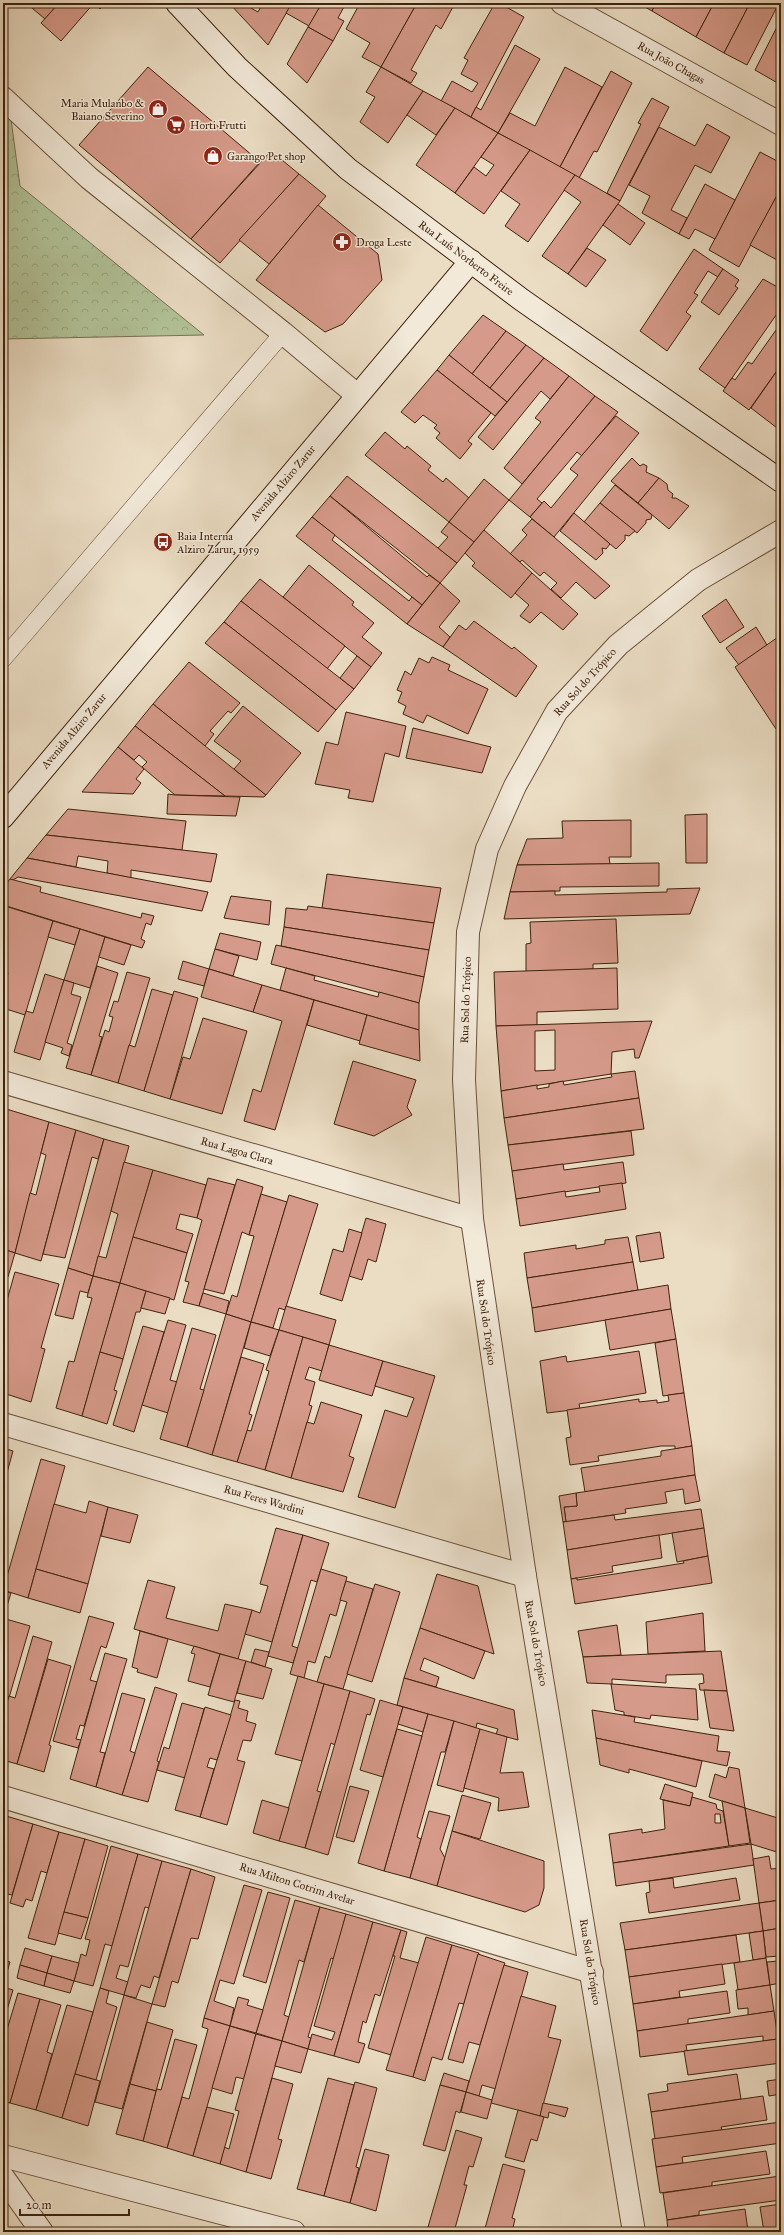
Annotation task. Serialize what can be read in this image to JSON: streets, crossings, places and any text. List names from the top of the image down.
{
  "streets": {
    "street": [
      "Rua João Chagas",
      "Rua Luís Norberto Freire",
      "Avenida Alziro Zarur",
      "Rua Sol do Trópico",
      "Rua Lagoa Clara",
      "Rua Feres Wardini",
      "Rua Milton Cotrim Avelar"
    ]
  },
  "crossings": [
    ["Rua Luís Norberto Freire", "Avenida Alziro Zarur"],
    ["Rua Sol do Trópico", "Rua Lagoa Clara"],
    ["Rua Sol do Trópico", "Rua Feres Wardini"],
    ["Rua Sol do Trópico", "Rua Milton Cotrim Avelar"]
  ],
  "places": {
    "shop": ["Maria Mulanbo & Baiano Severino", "Garango Pet shop"],
    "supermarket": ["Horti Frutti"],
    "pharmacy": ["Droga Leste"],
    "bus stop": ["Baia Interna Alziro Zarur, 1959"]
  },
  "scale_bar": "20 m"
}
